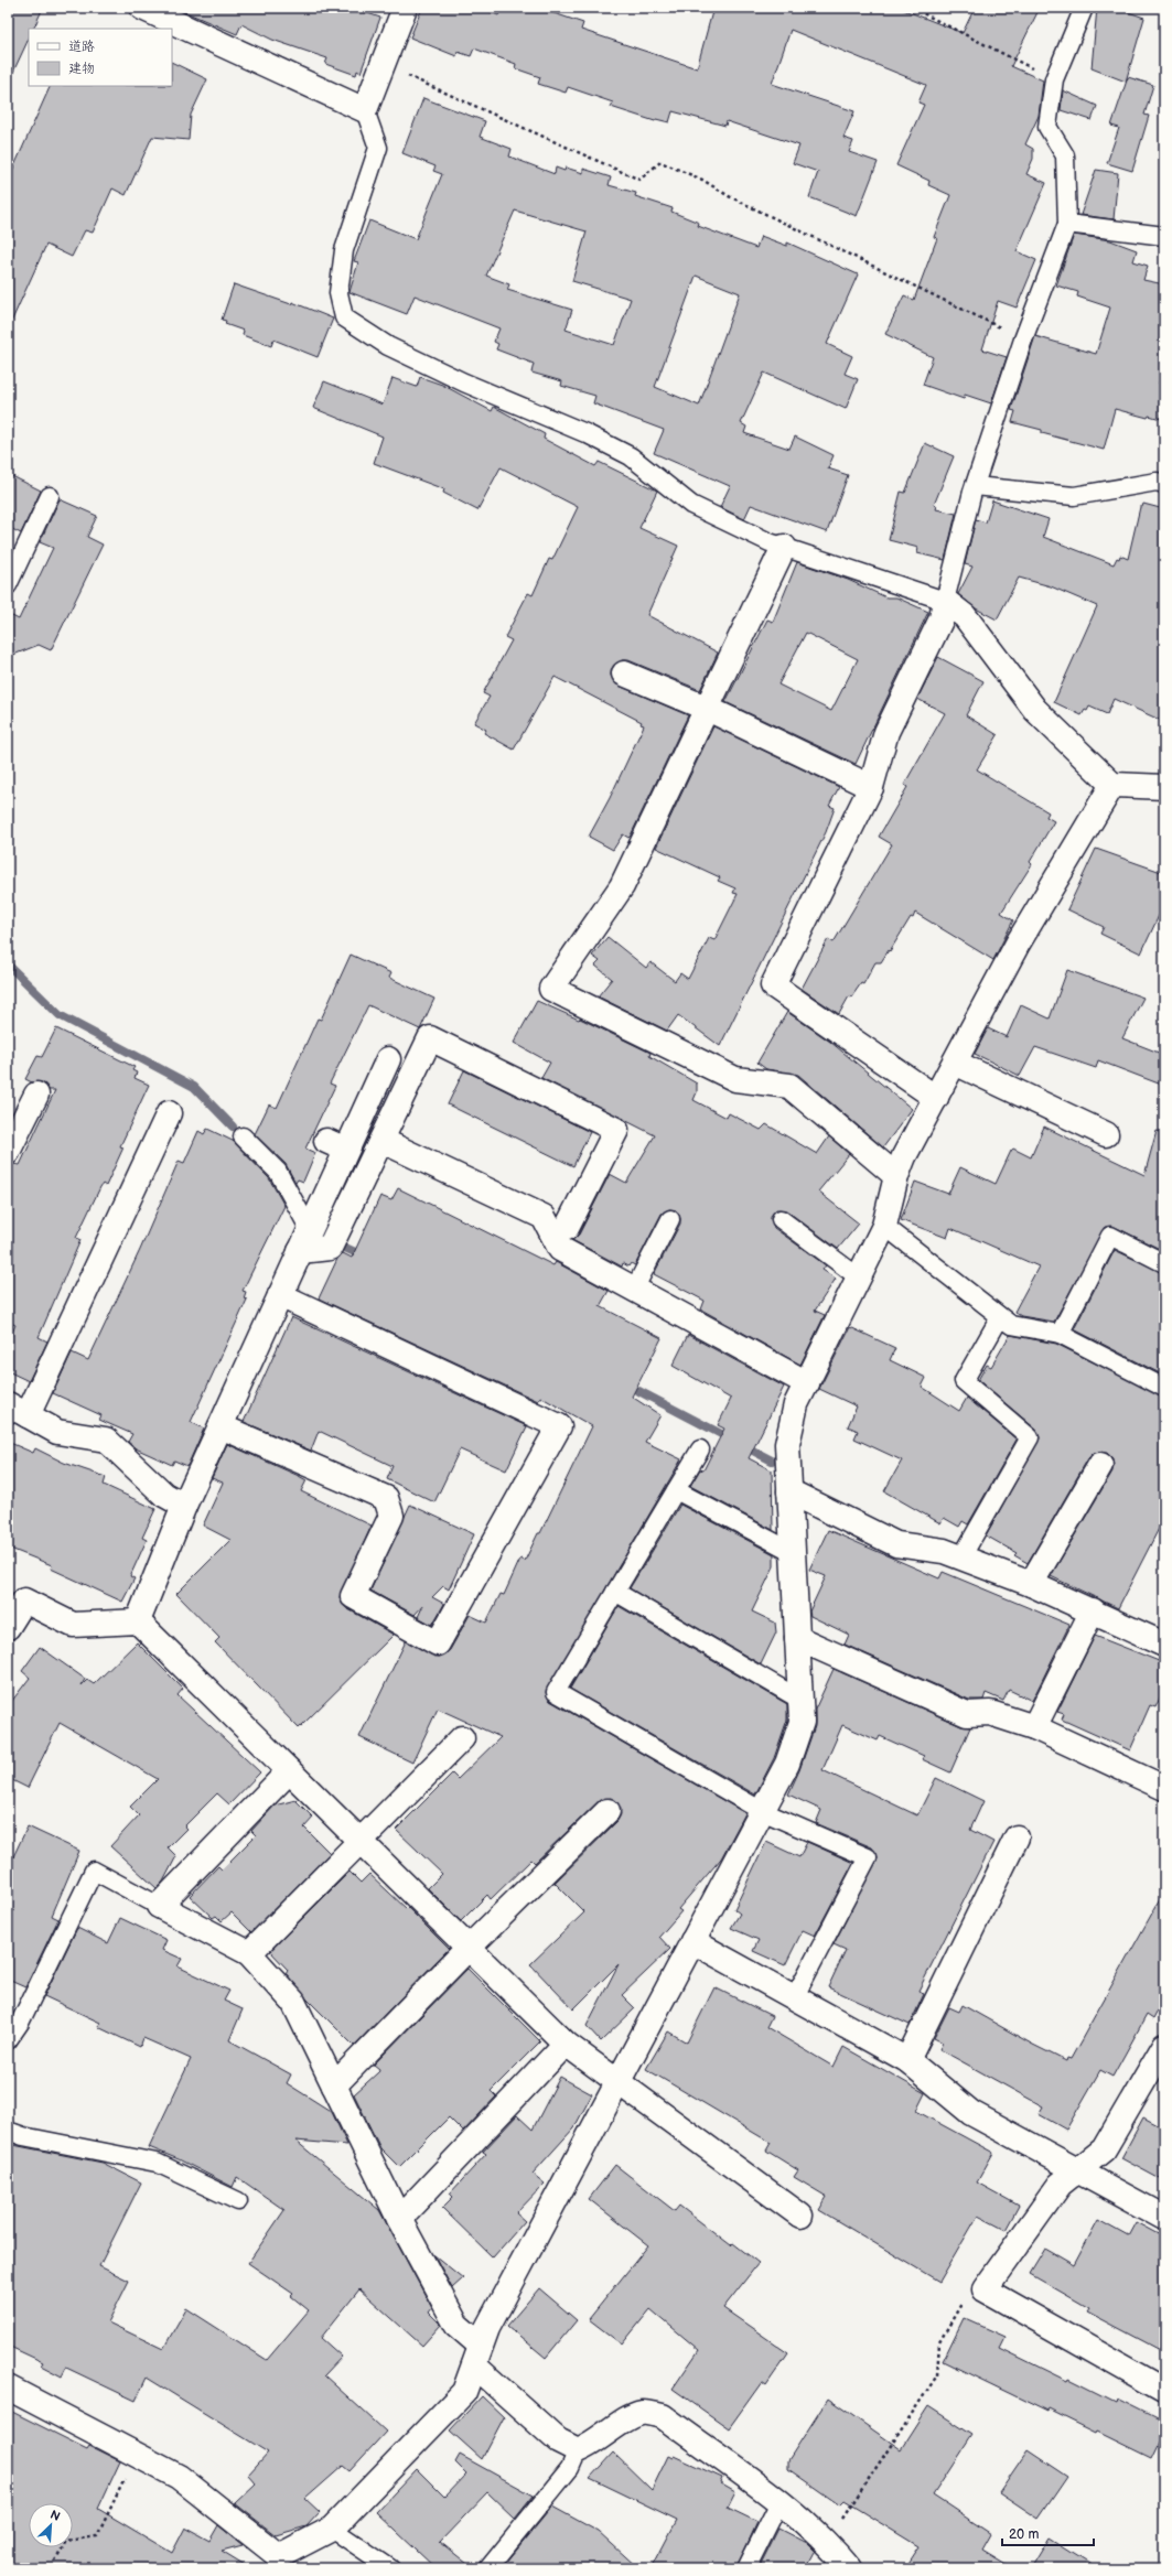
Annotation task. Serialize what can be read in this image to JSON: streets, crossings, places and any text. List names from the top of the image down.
{
  "legend": ["道路", "建物"],
  "scale_bar": "20 m",
  "north": "top right"
}
